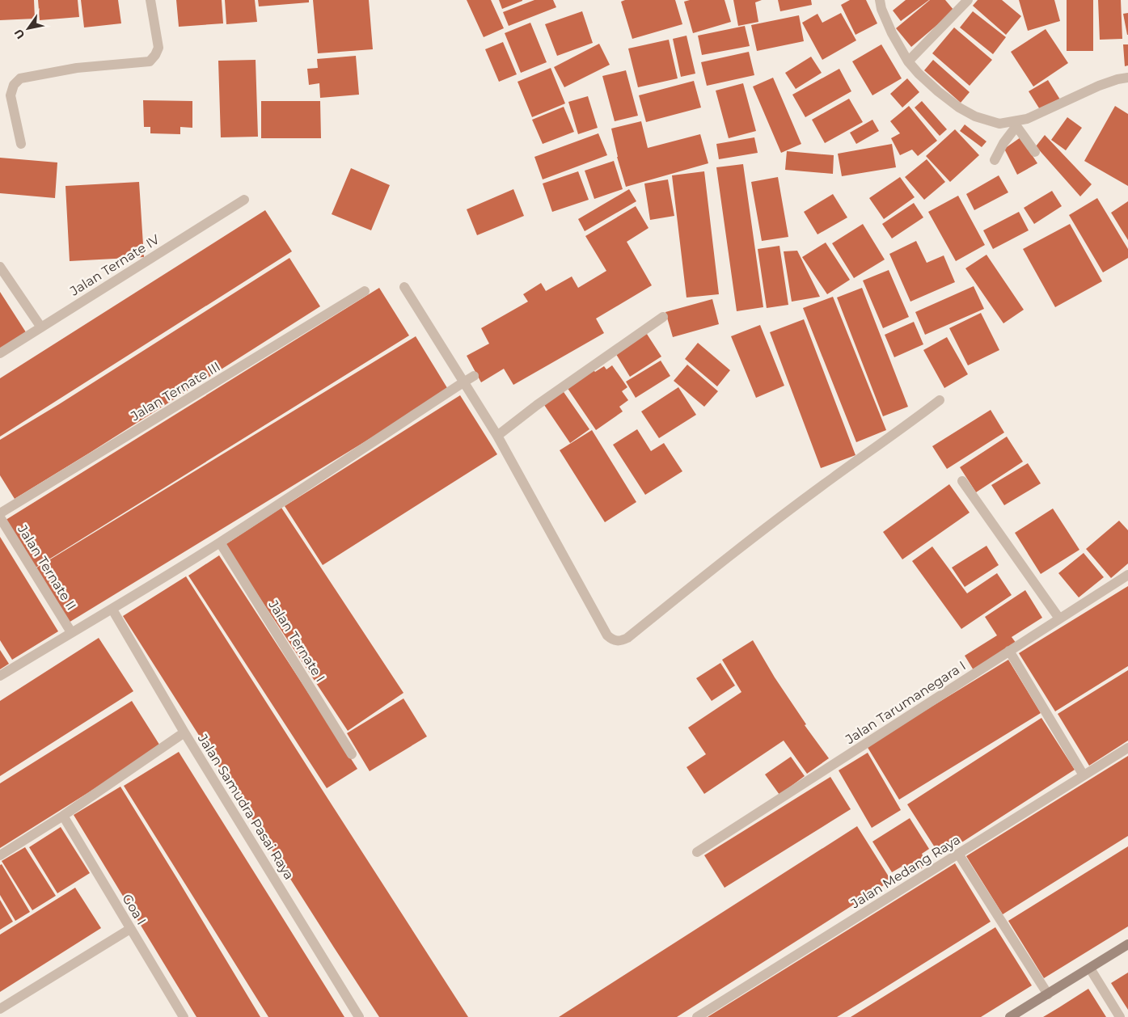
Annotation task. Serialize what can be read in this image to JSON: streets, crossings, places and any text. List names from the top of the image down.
{
  "streets": {
    "street": [
      "Jalan Ternate IV",
      "Jalan Ternate III",
      "Jalan Ternate II",
      "Jalan Ternate I",
      "Jalan Tarumanegara I",
      "Jalan Samudra Pasai Raya",
      "Jalan Medang Raya",
      "Goa I"
    ]
  },
  "north": "bottom left"
}
